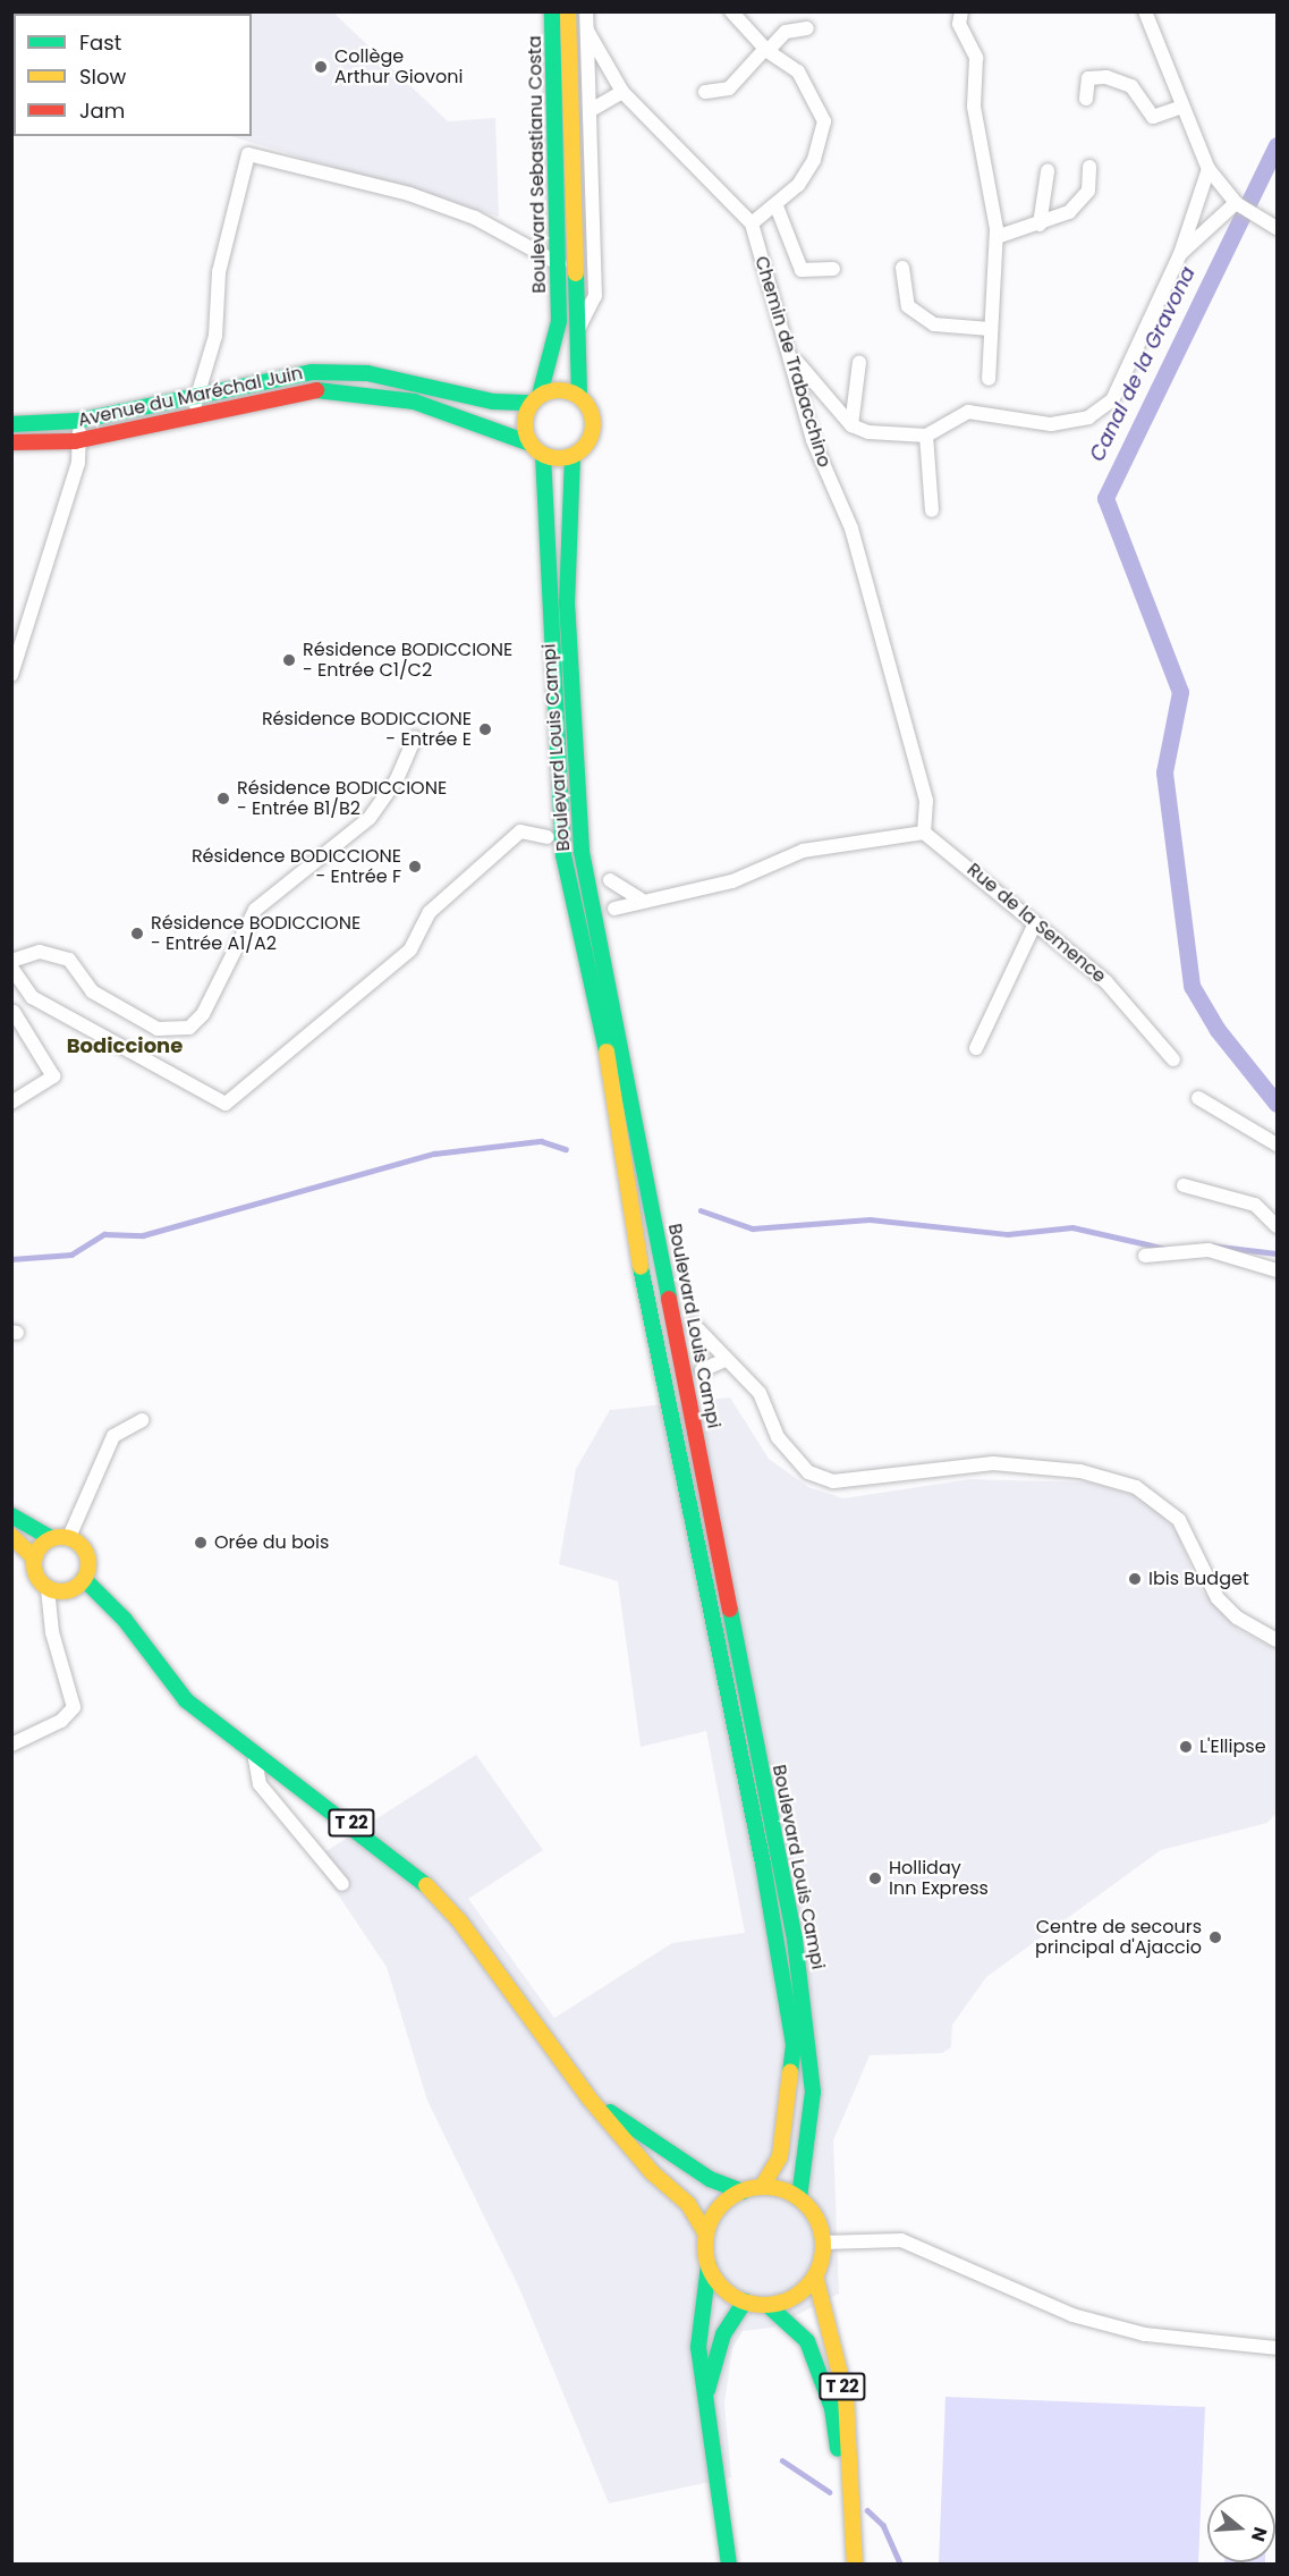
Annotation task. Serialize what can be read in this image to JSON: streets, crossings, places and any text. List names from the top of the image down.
{
  "streets": {
    "main road": [
      "Boulevard Sebastianu Costa",
      "Avenue du Maréchal Juin",
      "Boulevard Louis Campi",
      "T 22"
    ],
    "street": ["Chemin de Trabacchino", "Rue de la Semence"]
  },
  "crossings": [
    ["Boulevard Sebastianu Costa", "Avenue du Maréchal Juin"],
    ["Boulevard Sebastianu Costa", "Boulevard Louis Campi"],
    ["Chemin de Trabacchino", "Rue de la Semence"],
    ["Avenue du Maréchal Juin", "Boulevard Louis Campi"],
    ["Boulevard Louis Campi", "T 22"]
  ],
  "districts": ["Bodiccione"],
  "water": ["Canal de la Gravona"],
  "places": [
    "Collège Arthur Giovoni",
    "Résidence BODICCIONE - Entrée C1/C2",
    "Résidence BODICCIONE - Entrée E",
    "Résidence BODICCIONE - Entrée B1/B2",
    "Résidence BODICCIONE - Entrée F",
    "Résidence BODICCIONE - Entrée A1/A2",
    "Orée du bois",
    "Ibis Budget",
    "L'Ellipse",
    "Holliday Inn Express",
    "Centre de secours principal d'Ajaccio"
  ],
  "legend": ["Fast", "Slow", "Jam"],
  "north": "right"
}
